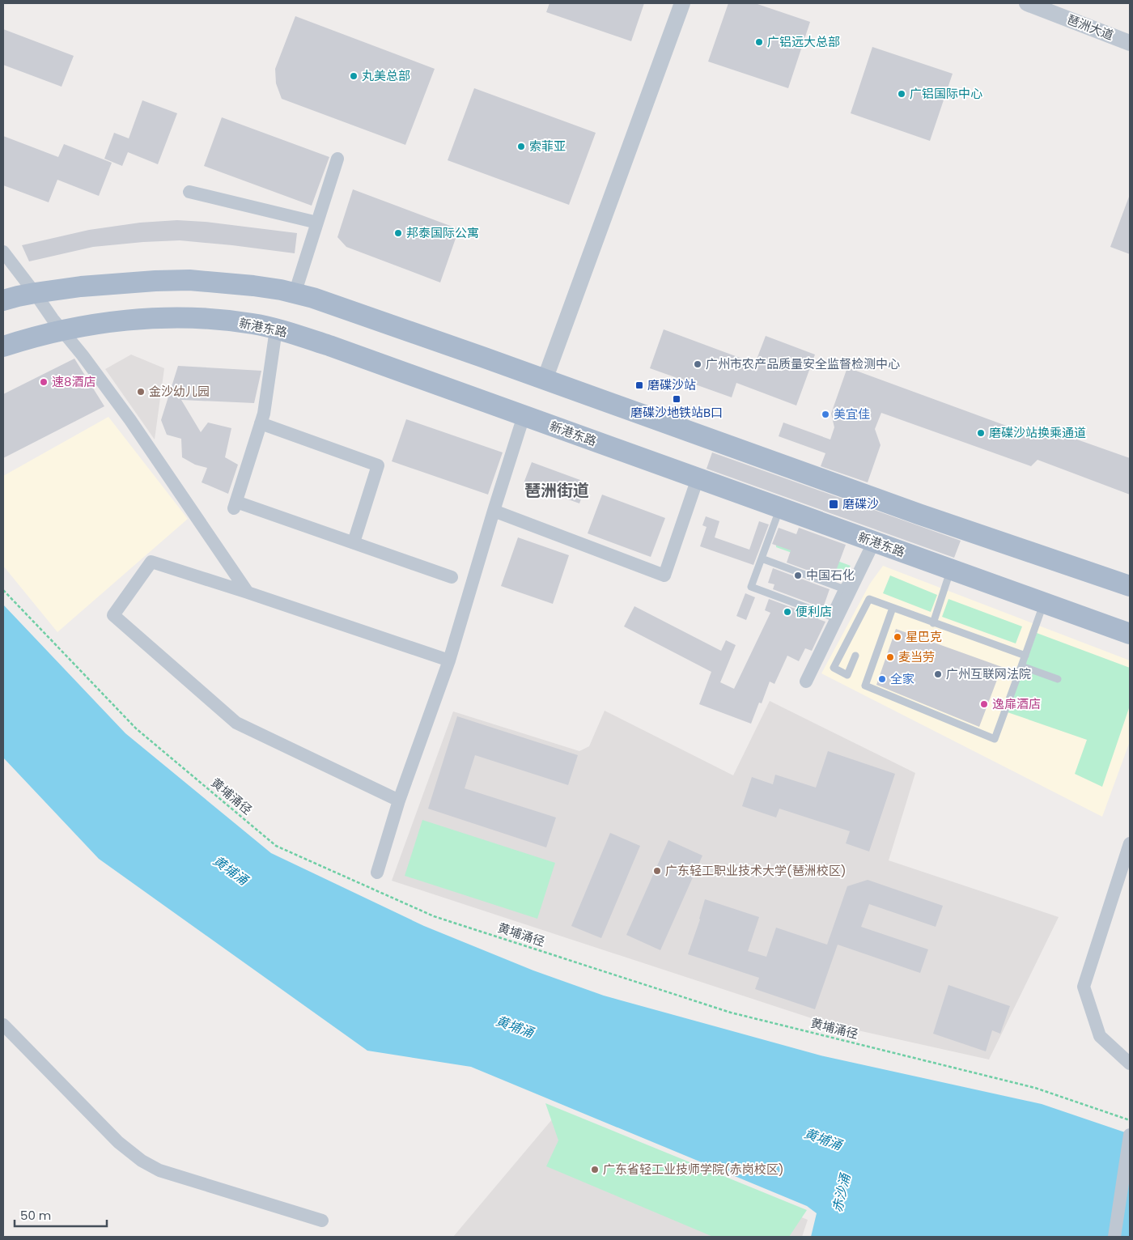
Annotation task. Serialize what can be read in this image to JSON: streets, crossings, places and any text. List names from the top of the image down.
{
  "streets": {
    "main road": ["新港东路"],
    "street": ["琶洲大道"],
    "path": ["黄埔涌径"]
  },
  "districts": ["琶洲街道"],
  "water": ["黄埔涌", "赤沙涌"],
  "places": {
    "other": [
      "广铝远大总部",
      "丸美总部",
      "广铝国际中心",
      "索菲亚",
      "邦泰国际公寓",
      "广州市农产品质量安全监督检测中心",
      "速8酒店",
      "金沙幼儿园",
      "美宜佳",
      "磨碟沙站换乘通道",
      "中国石化",
      "便利店",
      "星巴克",
      "麦当劳",
      "广州互联网法院",
      "全家",
      "逸扉酒店",
      "广东轻工职业技术大学(琶洲校区)",
      "广东省轻工业技师学院(赤岗校区)"
    ],
    "transit": ["磨碟沙站", "磨碟沙地铁站B口", "磨碟沙"]
  },
  "scale_bar": "50 m"
}
